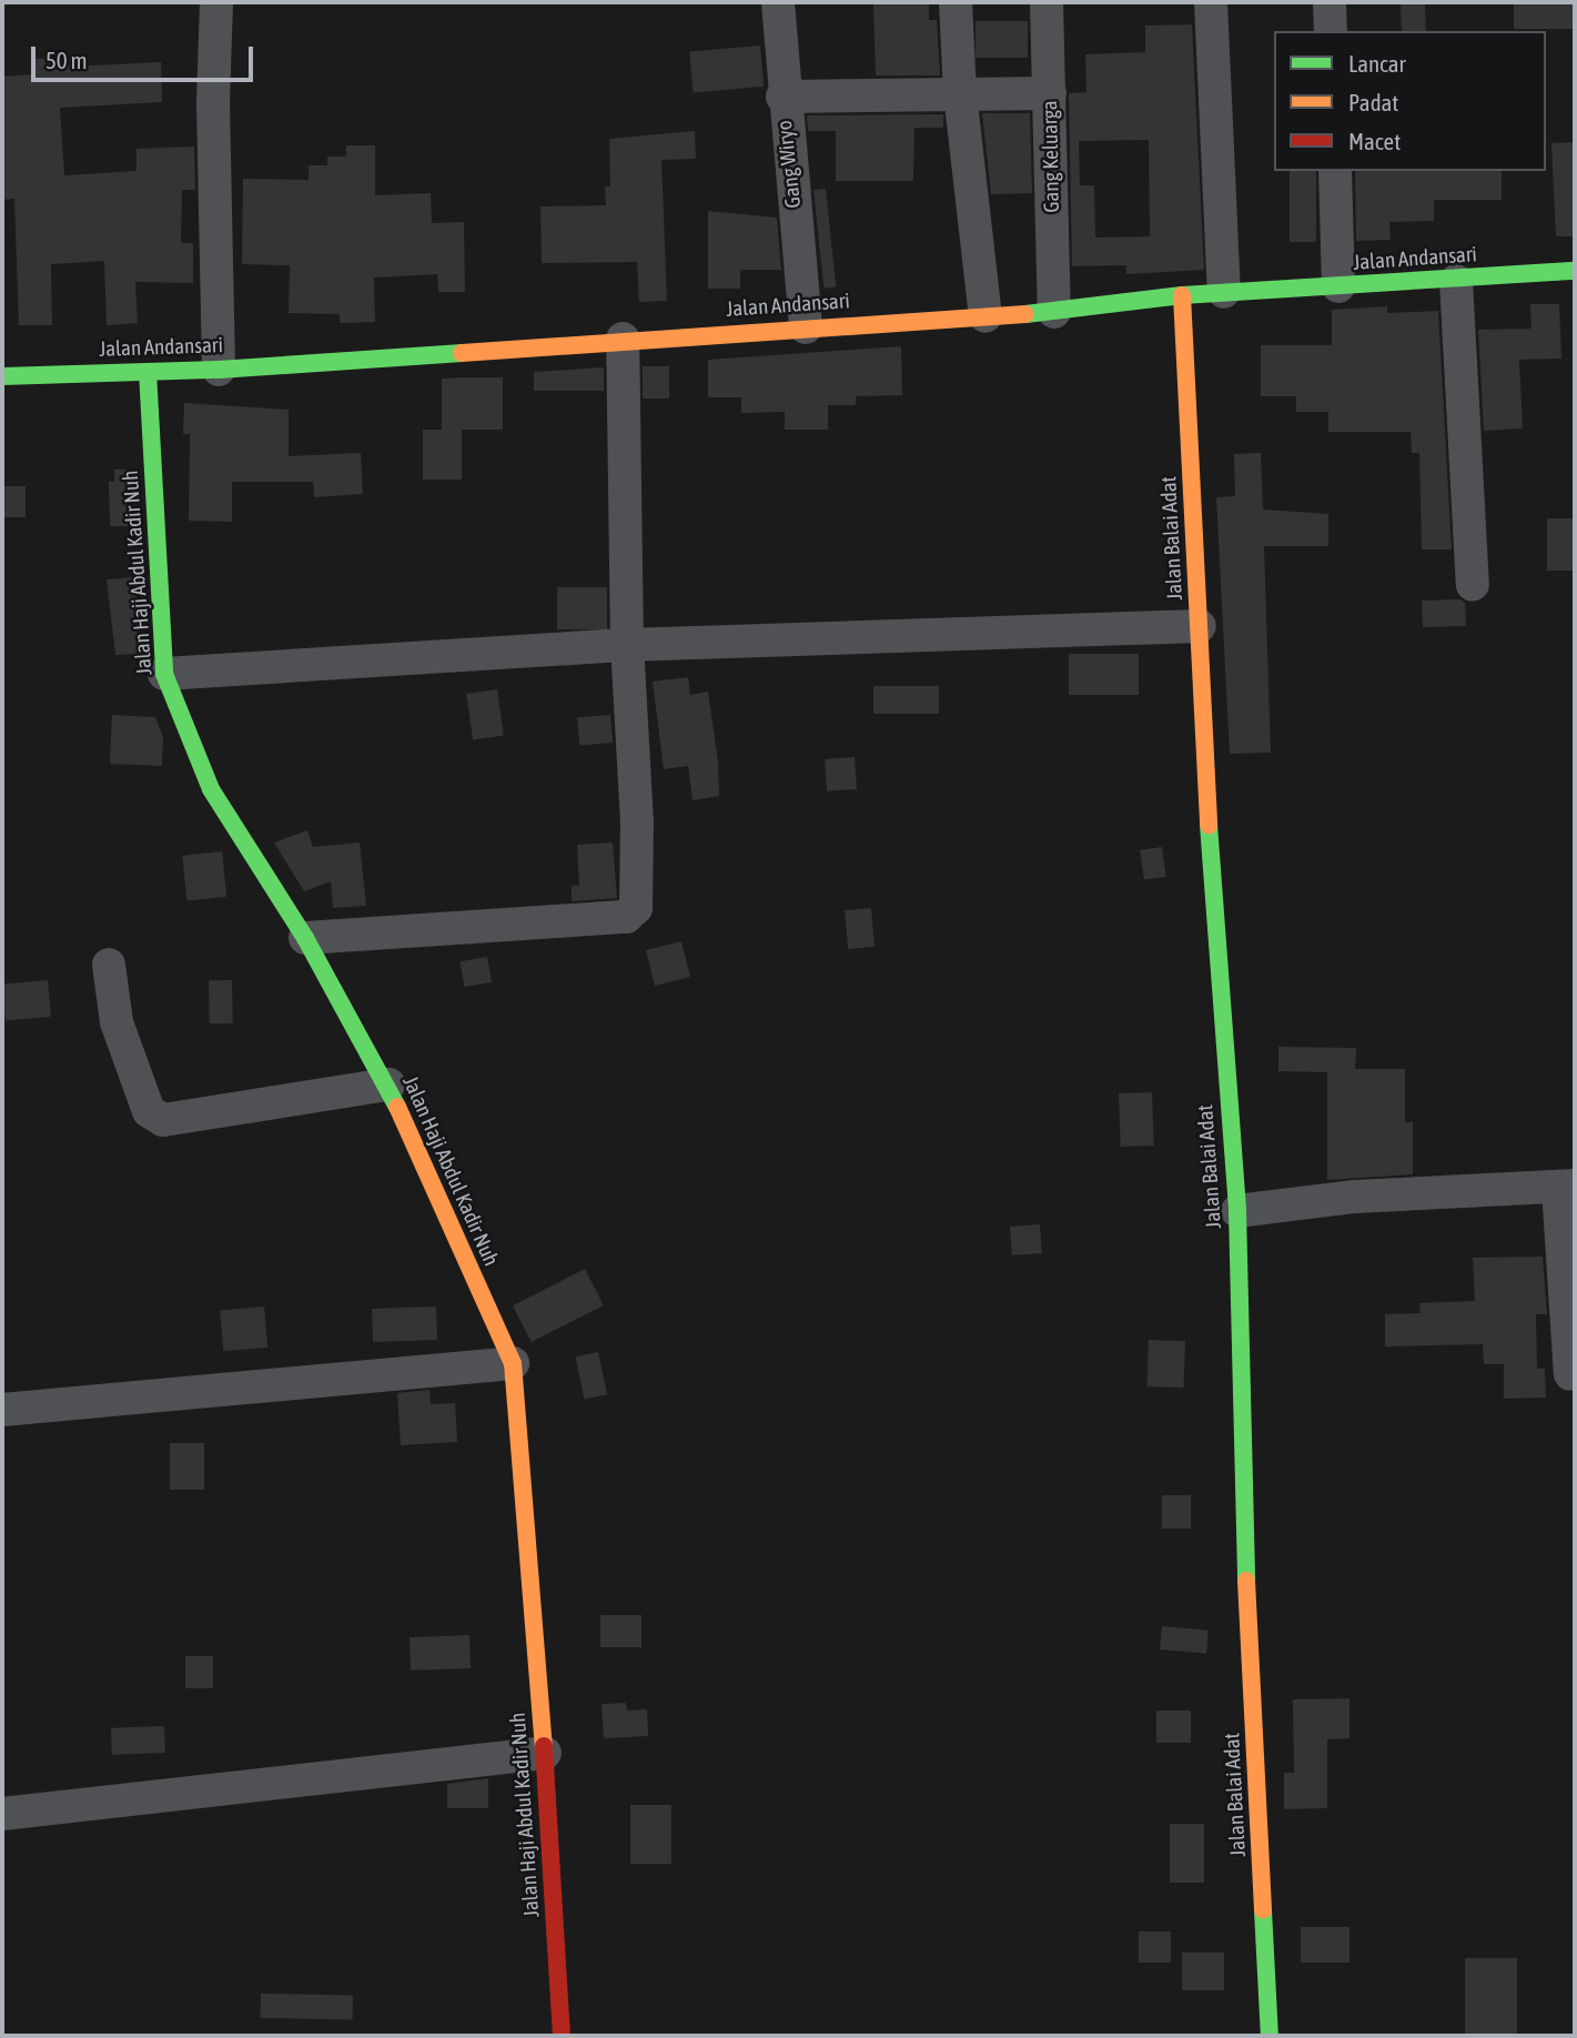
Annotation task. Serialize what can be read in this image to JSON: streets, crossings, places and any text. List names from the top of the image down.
{
  "streets": {
    "street": [
      "Gang Keluarga",
      "Gang Wiryo",
      "Jalan Andansari",
      "Jalan Balai Adat",
      "Jalan Haji Abdul Kadir Nuh"
    ]
  },
  "crossings": [
    ["Gang Keluarga", "Jalan Andansari"],
    ["Gang Wiryo", "Jalan Andansari"],
    ["Jalan Andansari", "Jalan Balai Adat"],
    ["Jalan Andansari", "Jalan Haji Abdul Kadir Nuh"]
  ],
  "legend": ["Lancar", "Padat", "Macet"],
  "scale_bar": "50 m"
}
